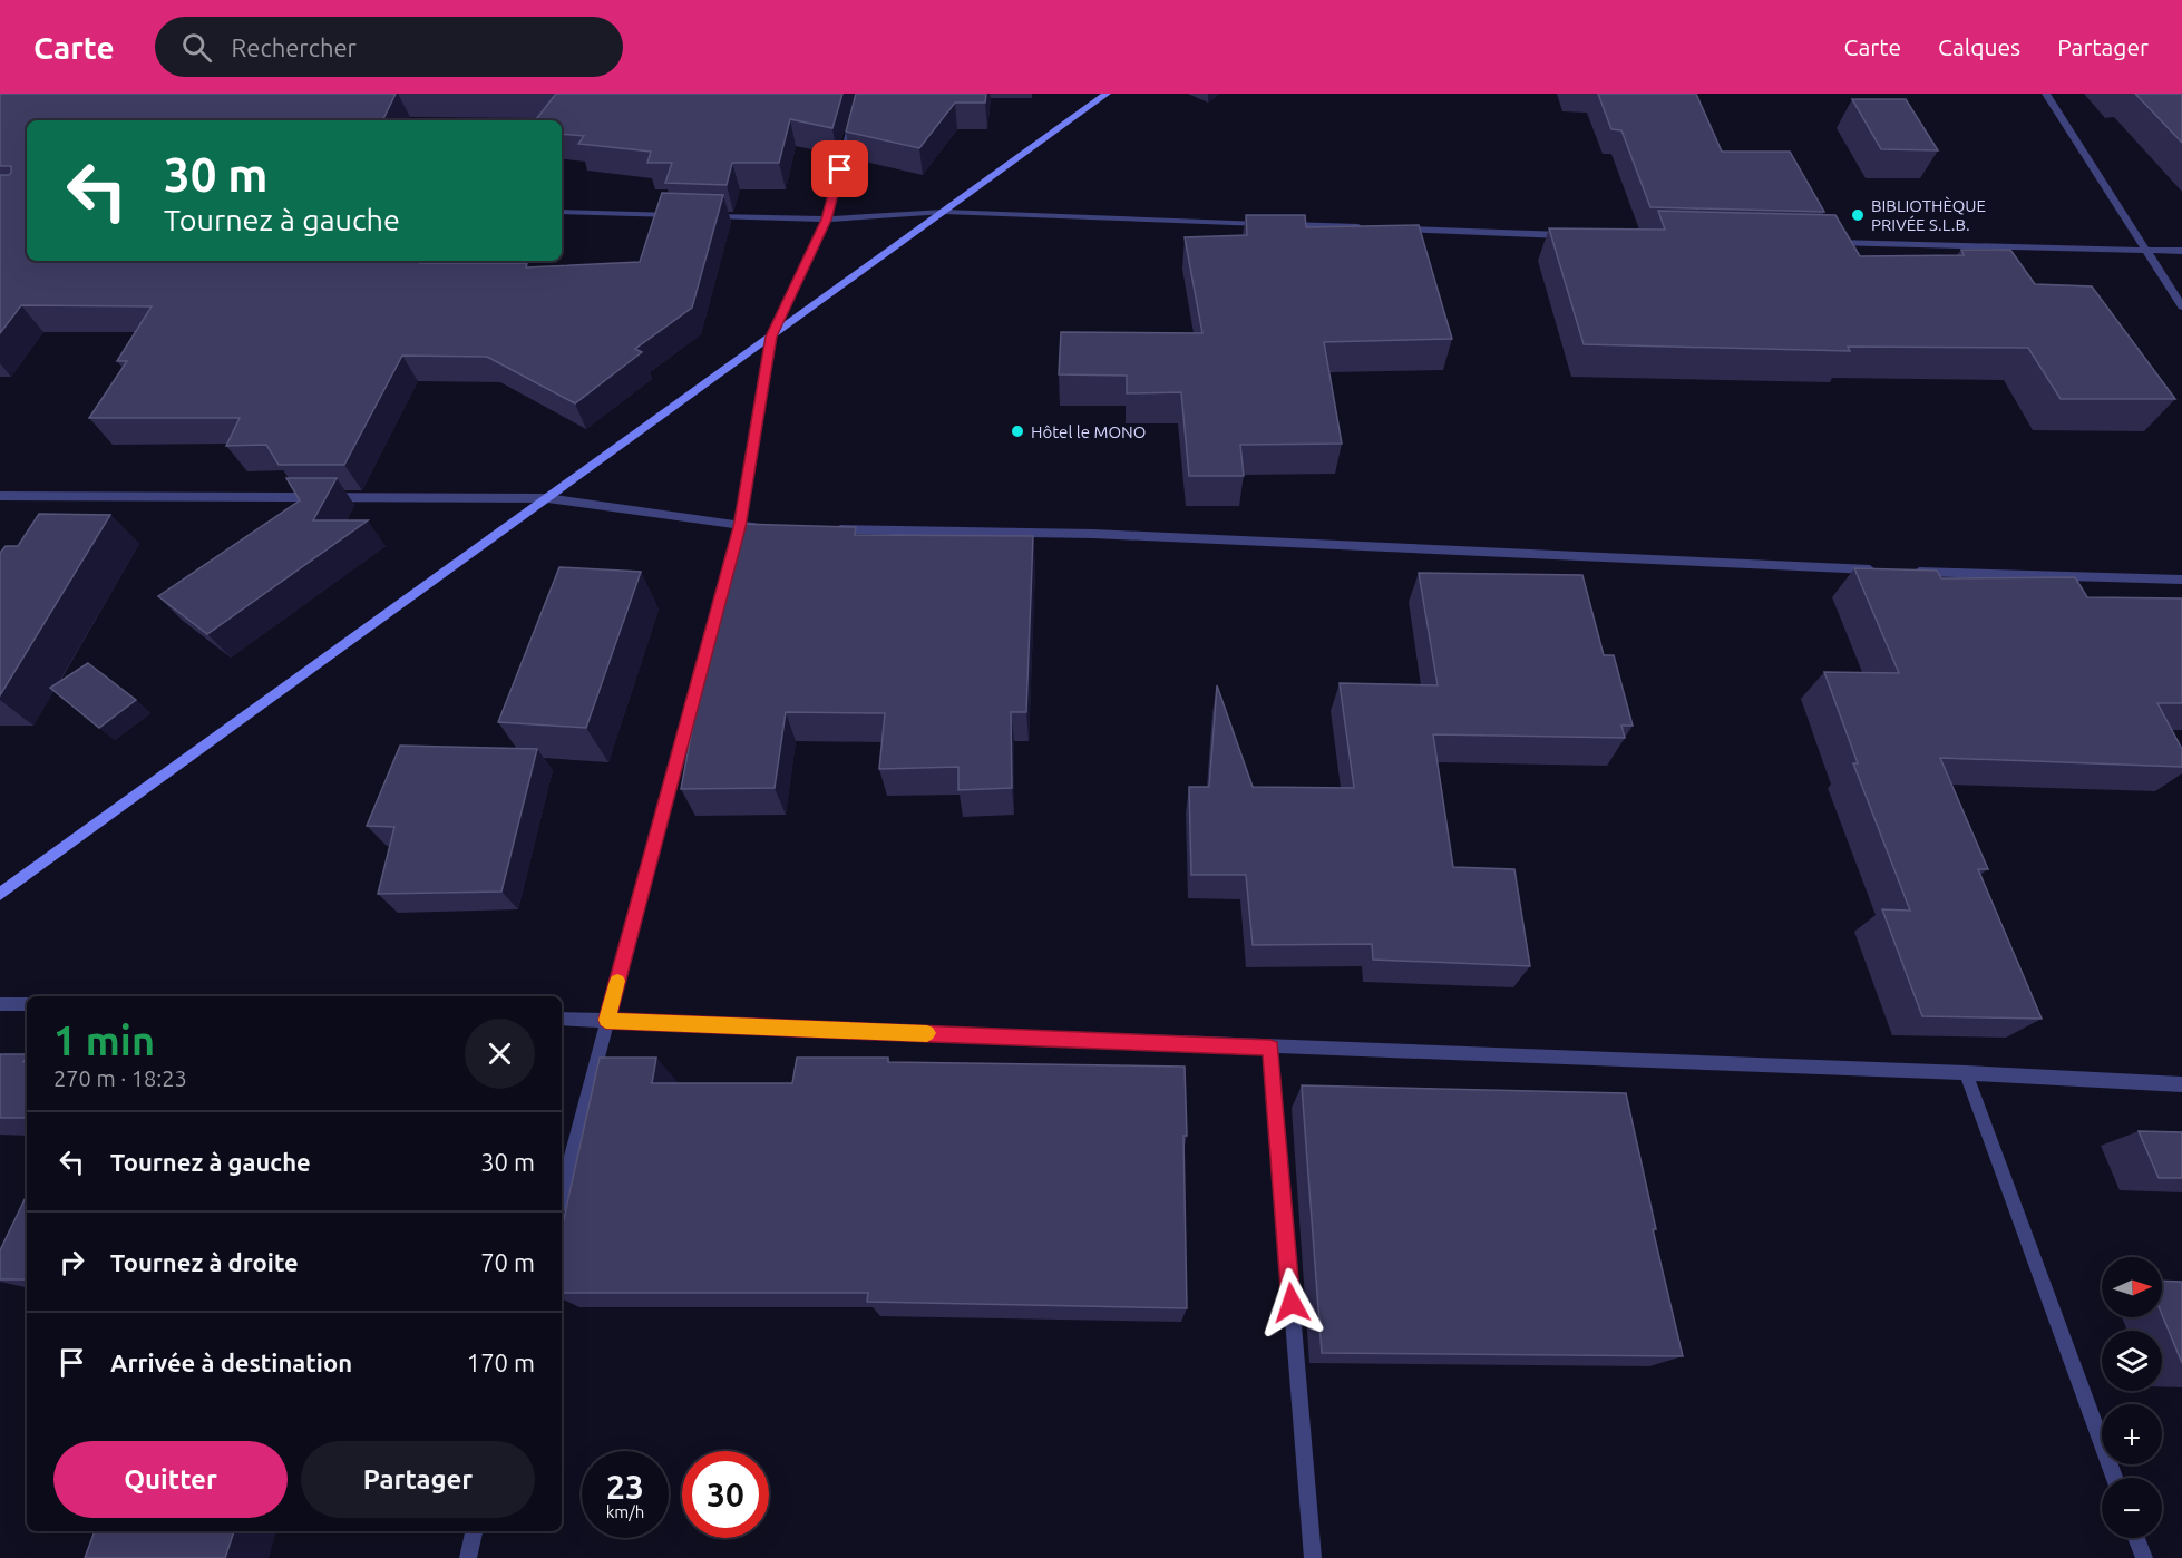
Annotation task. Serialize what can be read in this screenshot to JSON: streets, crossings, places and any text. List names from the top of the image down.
{
  "places": ["BIBLIOTHÈQUE PRIVÉE S.L.B.", "Hôtel le MONO"],
  "north": "right",
  "page": {
    "header": "Carte",
    "search": "Rechercher",
    "nav": ["Carte", "Calques", "Partager"],
    "turn": ["30 m", "Tournez à gauche"],
    "heading": ["1 min", "270 m · 18:23"],
    "list": [
      {
        "name": "Tournez à gauche",
        "value": "30 m"
      },
      {
        "name": "Tournez à droite",
        "value": "70 m"
      },
      {
        "name": "Arrivée à destination",
        "value": "170 m"
      }
    ],
    "map_buttons": ["+", "−"],
    "buttons": ["Quitter", "Partager"],
    "speed": "23 km/h",
    "limit": "30"
  }
}
